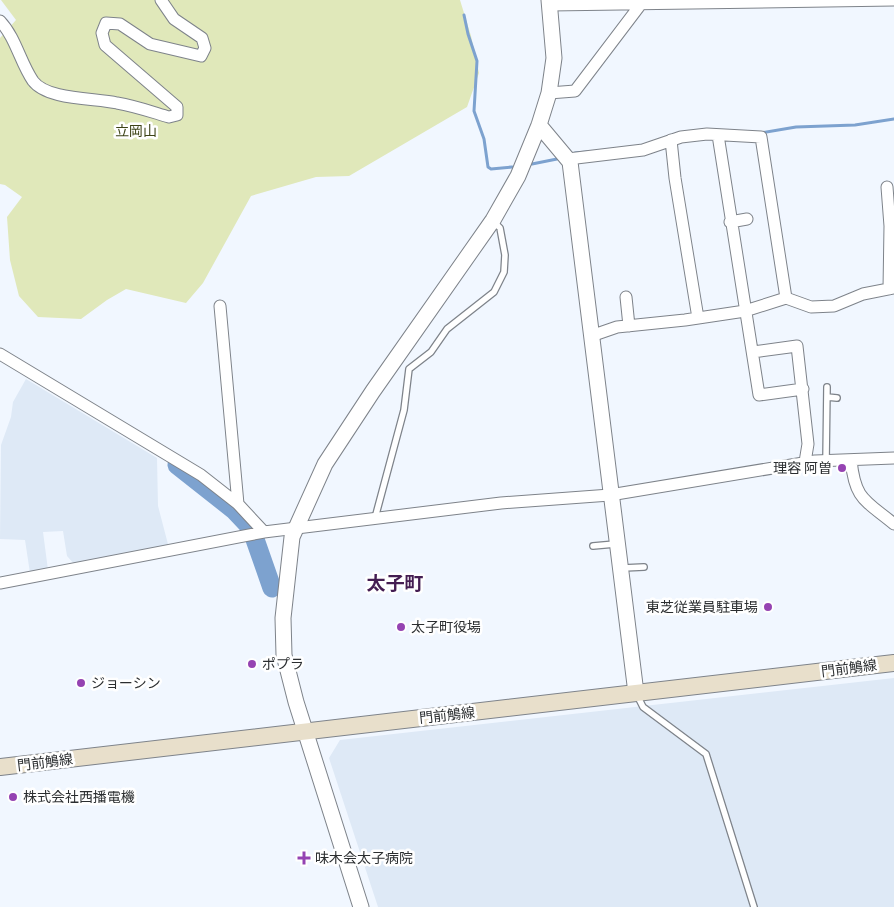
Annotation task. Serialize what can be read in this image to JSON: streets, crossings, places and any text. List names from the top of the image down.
{
  "streets": {
    "main road": ["門前鵤線"]
  },
  "districts": ["太子町"],
  "parks": ["立岡山"],
  "places": {
    "other": [
      "理容 阿曽",
      "東芝従業員駐車場",
      "太子町役場",
      "ポプラ",
      "ジョーシン",
      "株式会社西播電機"
    ],
    "health": ["味木会太子病院"]
  }
}
